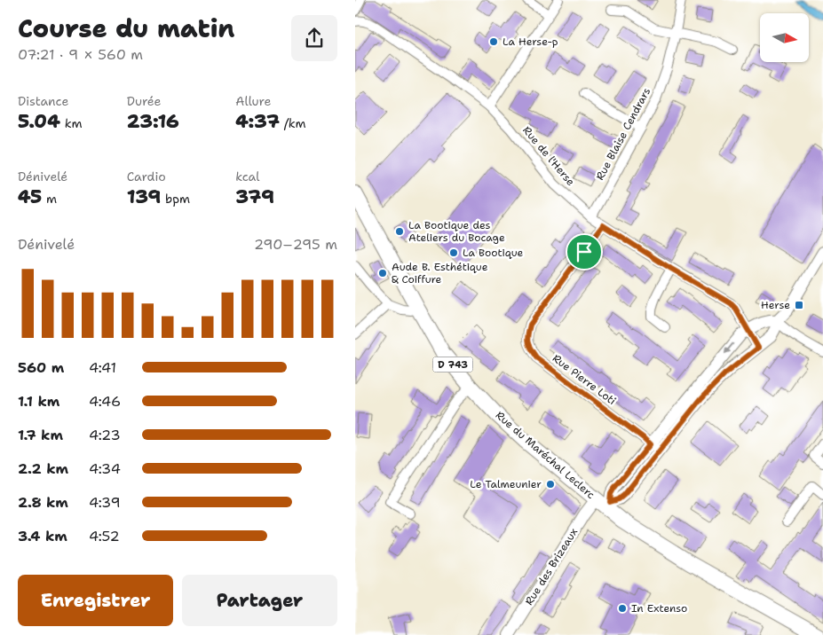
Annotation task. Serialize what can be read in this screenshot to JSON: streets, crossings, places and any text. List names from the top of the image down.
{
  "streets": {
    "main road": ["D 743", "Rue du Maréchal Leclerc"],
    "street": [
      "Rue Blaise Cendrars",
      "Rue de l'Herse",
      "Rue Pierre Loti",
      "Rue des Brizeaux"
    ]
  },
  "crossings": [
    ["Rue Blaise Cendrars", "Rue de l'Herse"],
    ["Rue de l'Herse", "Rue Pierre Loti"],
    ["Rue Pierre Loti", "Rue des Brizeaux"],
    ["Rue du Maréchal Leclerc", "Rue des Brizeaux"]
  ],
  "places": {
    "other": [
      "La Herse-p",
      "La Bootique des Ateliers du Bocage",
      "La Bootique",
      "Aude B. Esthétique & Coiffure",
      "Le Talmeunier",
      "In Extenso"
    ],
    "transit": ["Herse"]
  },
  "north": "right",
  "page": {
    "heading": ["Course du matin", "07:21 · 9 × 560 m"],
    "stats": [
      ["Distance", "5.04 km"],
      ["Durée", "23:16"],
      ["Allure", "4:37 /km"],
      ["Dénivelé", "45 m"],
      ["Cardio", "139 bpm"],
      ["kcal", "379"]
    ],
    "chart": ["Dénivelé", "290–295 m"],
    "list": [
      {
        "name": "560 m",
        "note": "4:41"
      },
      {
        "name": "1.1 km",
        "note": "4:46"
      },
      {
        "name": "1.7 km",
        "note": "4:23"
      },
      {
        "name": "2.2 km",
        "note": "4:34"
      },
      {
        "name": "2.8 km",
        "note": "4:39"
      },
      {
        "name": "3.4 km",
        "note": "4:52"
      }
    ],
    "buttons": ["Enregistrer", "Partager"]
  }
}
